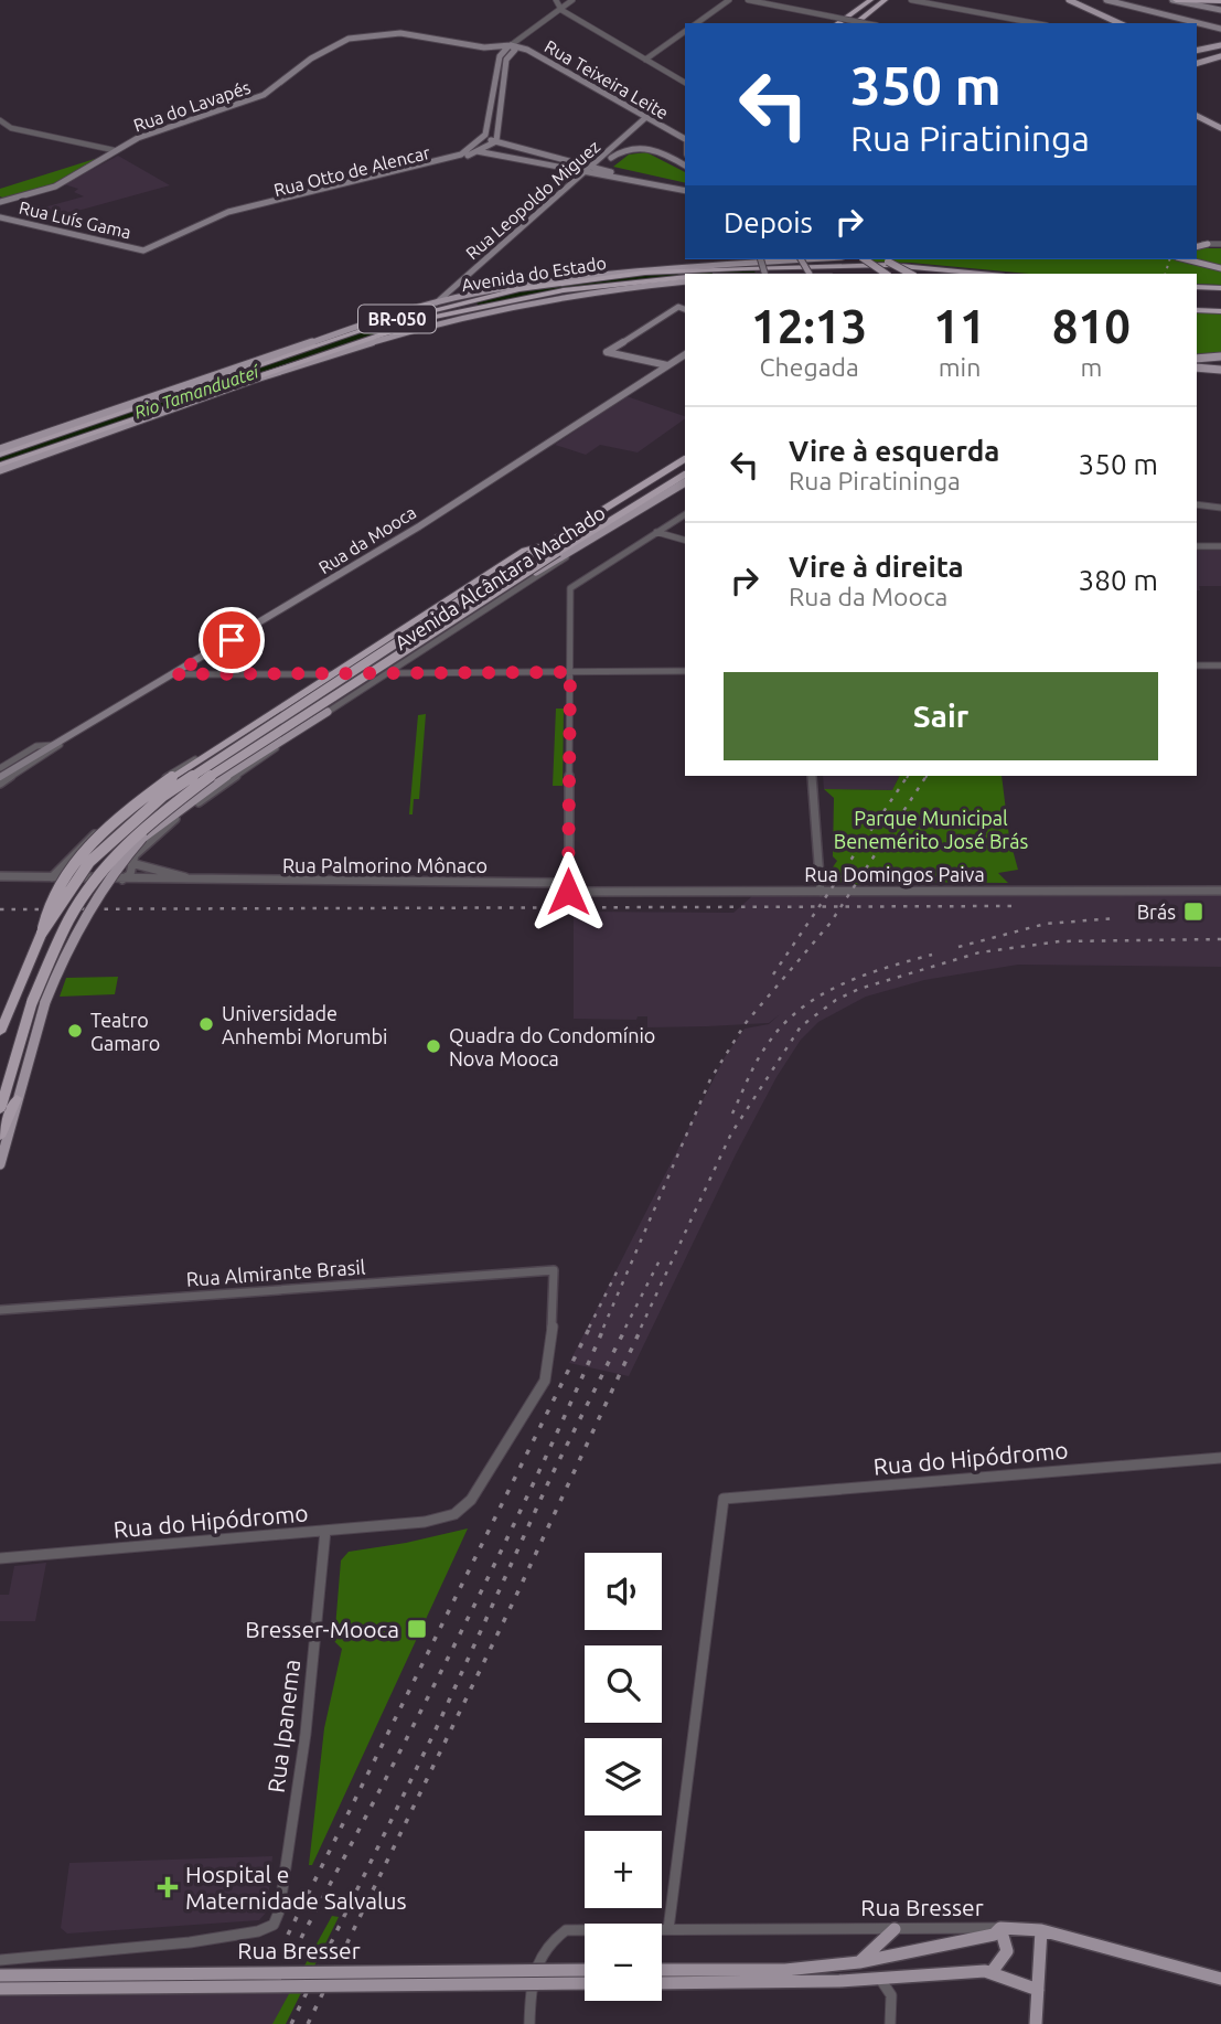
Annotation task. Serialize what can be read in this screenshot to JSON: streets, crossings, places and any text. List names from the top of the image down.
{
  "streets": {
    "highway": ["Avenida do Estado", "BR-050", "Avenida Alcântara Machado"],
    "main road": [
      "Rua Teixeira Leite",
      "Rua do Lavapés",
      "Rua Otto de Alencar",
      "Rua Leopoldo Miguez",
      "Rua Luís Gama",
      "Rua da Mooca",
      "Rua Bresser"
    ],
    "street": [
      "Rua Palmorino Mônaco",
      "Rua Domingos Paiva",
      "Rua Almirante Brasil",
      "Rua do Hipódromo",
      "Rua Ipanema"
    ]
  },
  "crossings": [
    ["Rua Teixeira Leite", "Rua do Lavapés"],
    ["Rua Teixeira Leite", "Rua Leopoldo Miguez"],
    ["Rua Otto de Alencar", "Rua Luís Gama"],
    ["Rua Leopoldo Miguez", "Avenida do Estado"],
    ["Avenida Alcântara Machado", "Rua Palmorino Mônaco"],
    ["Rua Palmorino Mônaco", "Rua Domingos Paiva"],
    ["Rua Almirante Brasil", "Rua do Hipódromo"],
    ["Rua do Hipódromo", "Rua Ipanema"],
    ["Rua do Hipódromo", "Rua Bresser"],
    ["Rua Ipanema", "Rua Bresser"]
  ],
  "water": ["Rio Tamanduateí"],
  "parks": ["Parque Municipal Benemérito José Brás"],
  "places": {
    "transit": ["Brás", "Bresser-Mooca"],
    "other": ["Universidade Anhembi Morumbi", "Teatro Gamaro", "Quadra do Condomínio Nova Mooca"],
    "health": ["Hospital e Maternidade Salvalus"]
  },
  "page": {
    "turn": ["350 m", "Rua Piratininga"],
    "then": "Depois",
    "eta": [
      "12:13",
      "Chegada",
      "11",
      "min",
      "810",
      "m"
    ],
    "list": [
      {
        "name": "Vire à esquerda",
        "note": "Rua Piratininga",
        "value": "350 m"
      },
      {
        "name": "Vire à direita",
        "note": "Rua da Mooca",
        "value": "380 m"
      }
    ],
    "buttons": "Sair",
    "map_buttons": ["+", "−"]
  }
}
